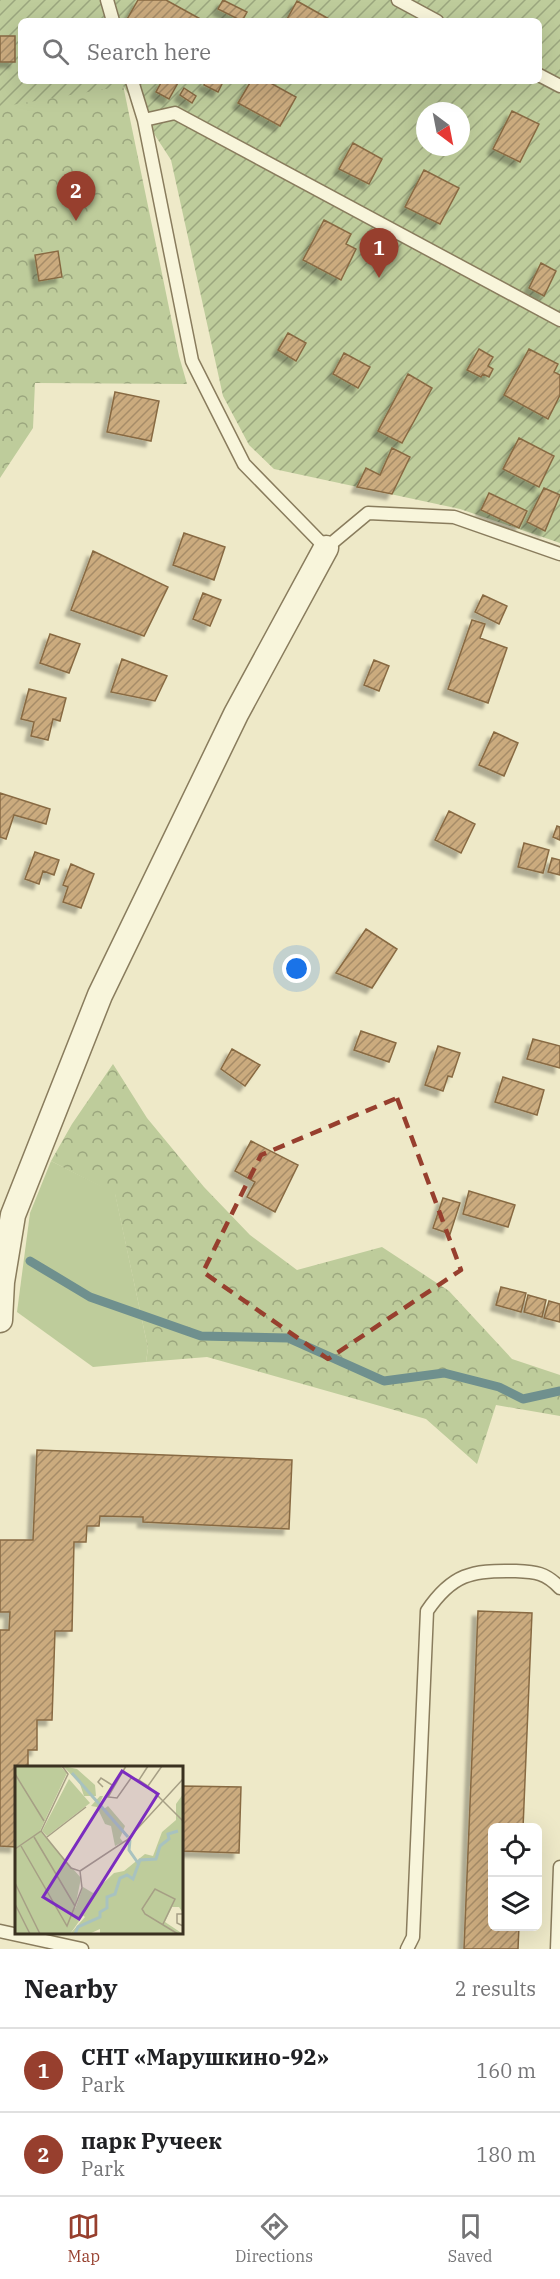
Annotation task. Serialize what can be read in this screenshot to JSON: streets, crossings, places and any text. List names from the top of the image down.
{
  "north": "bottom right",
  "page": {
    "search": "Search here",
    "pins": ["2", "1"],
    "heading": ["Nearby", "2 results"],
    "list": [
      {
        "mark": "1",
        "name": "СНТ «Марушкино-92»",
        "note": "Park",
        "value": "160 m"
      },
      {
        "mark": "2",
        "name": "парк Ручеек",
        "note": "Park",
        "value": "180 m"
      }
    ],
    "nav": ["Map", "Directions", "Saved"]
  }
}
